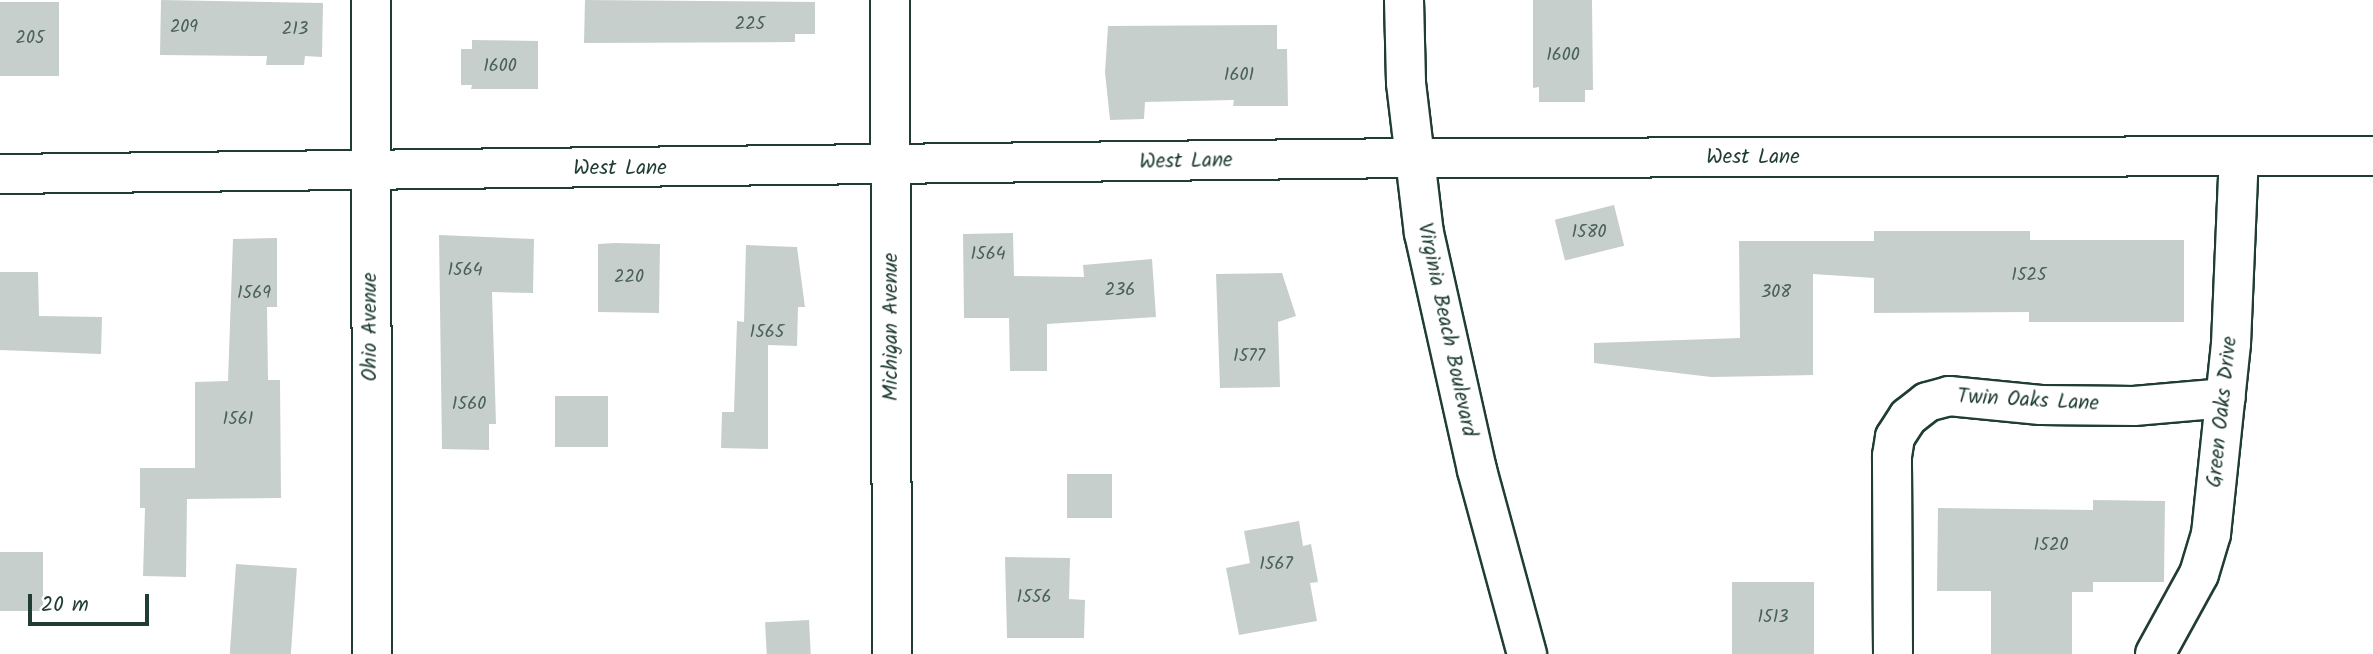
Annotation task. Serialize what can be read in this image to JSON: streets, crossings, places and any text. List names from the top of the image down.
{
  "streets": {
    "street": [
      "West Lane",
      "Ohio Avenue",
      "Michigan Avenue",
      "Virginia Beach Boulevard",
      "Twin Oaks Lane",
      "Green Oaks Drive"
    ]
  },
  "crossings": [
    ["West Lane", "Ohio Avenue"],
    ["West Lane", "Michigan Avenue"],
    ["West Lane", "Virginia Beach Boulevard"],
    ["West Lane", "Green Oaks Drive"],
    ["Twin Oaks Lane", "Green Oaks Drive"]
  ],
  "house_numbers": [
    "225",
    "209",
    "213",
    "205",
    "1600",
    "1600",
    "1601",
    "1580",
    "1564",
    "1564",
    "1525",
    "220",
    "236",
    "308",
    "1569",
    "1565",
    "1577",
    "1560",
    "1561",
    "1520",
    "1567",
    "1556",
    "1513"
  ],
  "scale_bar": "20 m"
}
